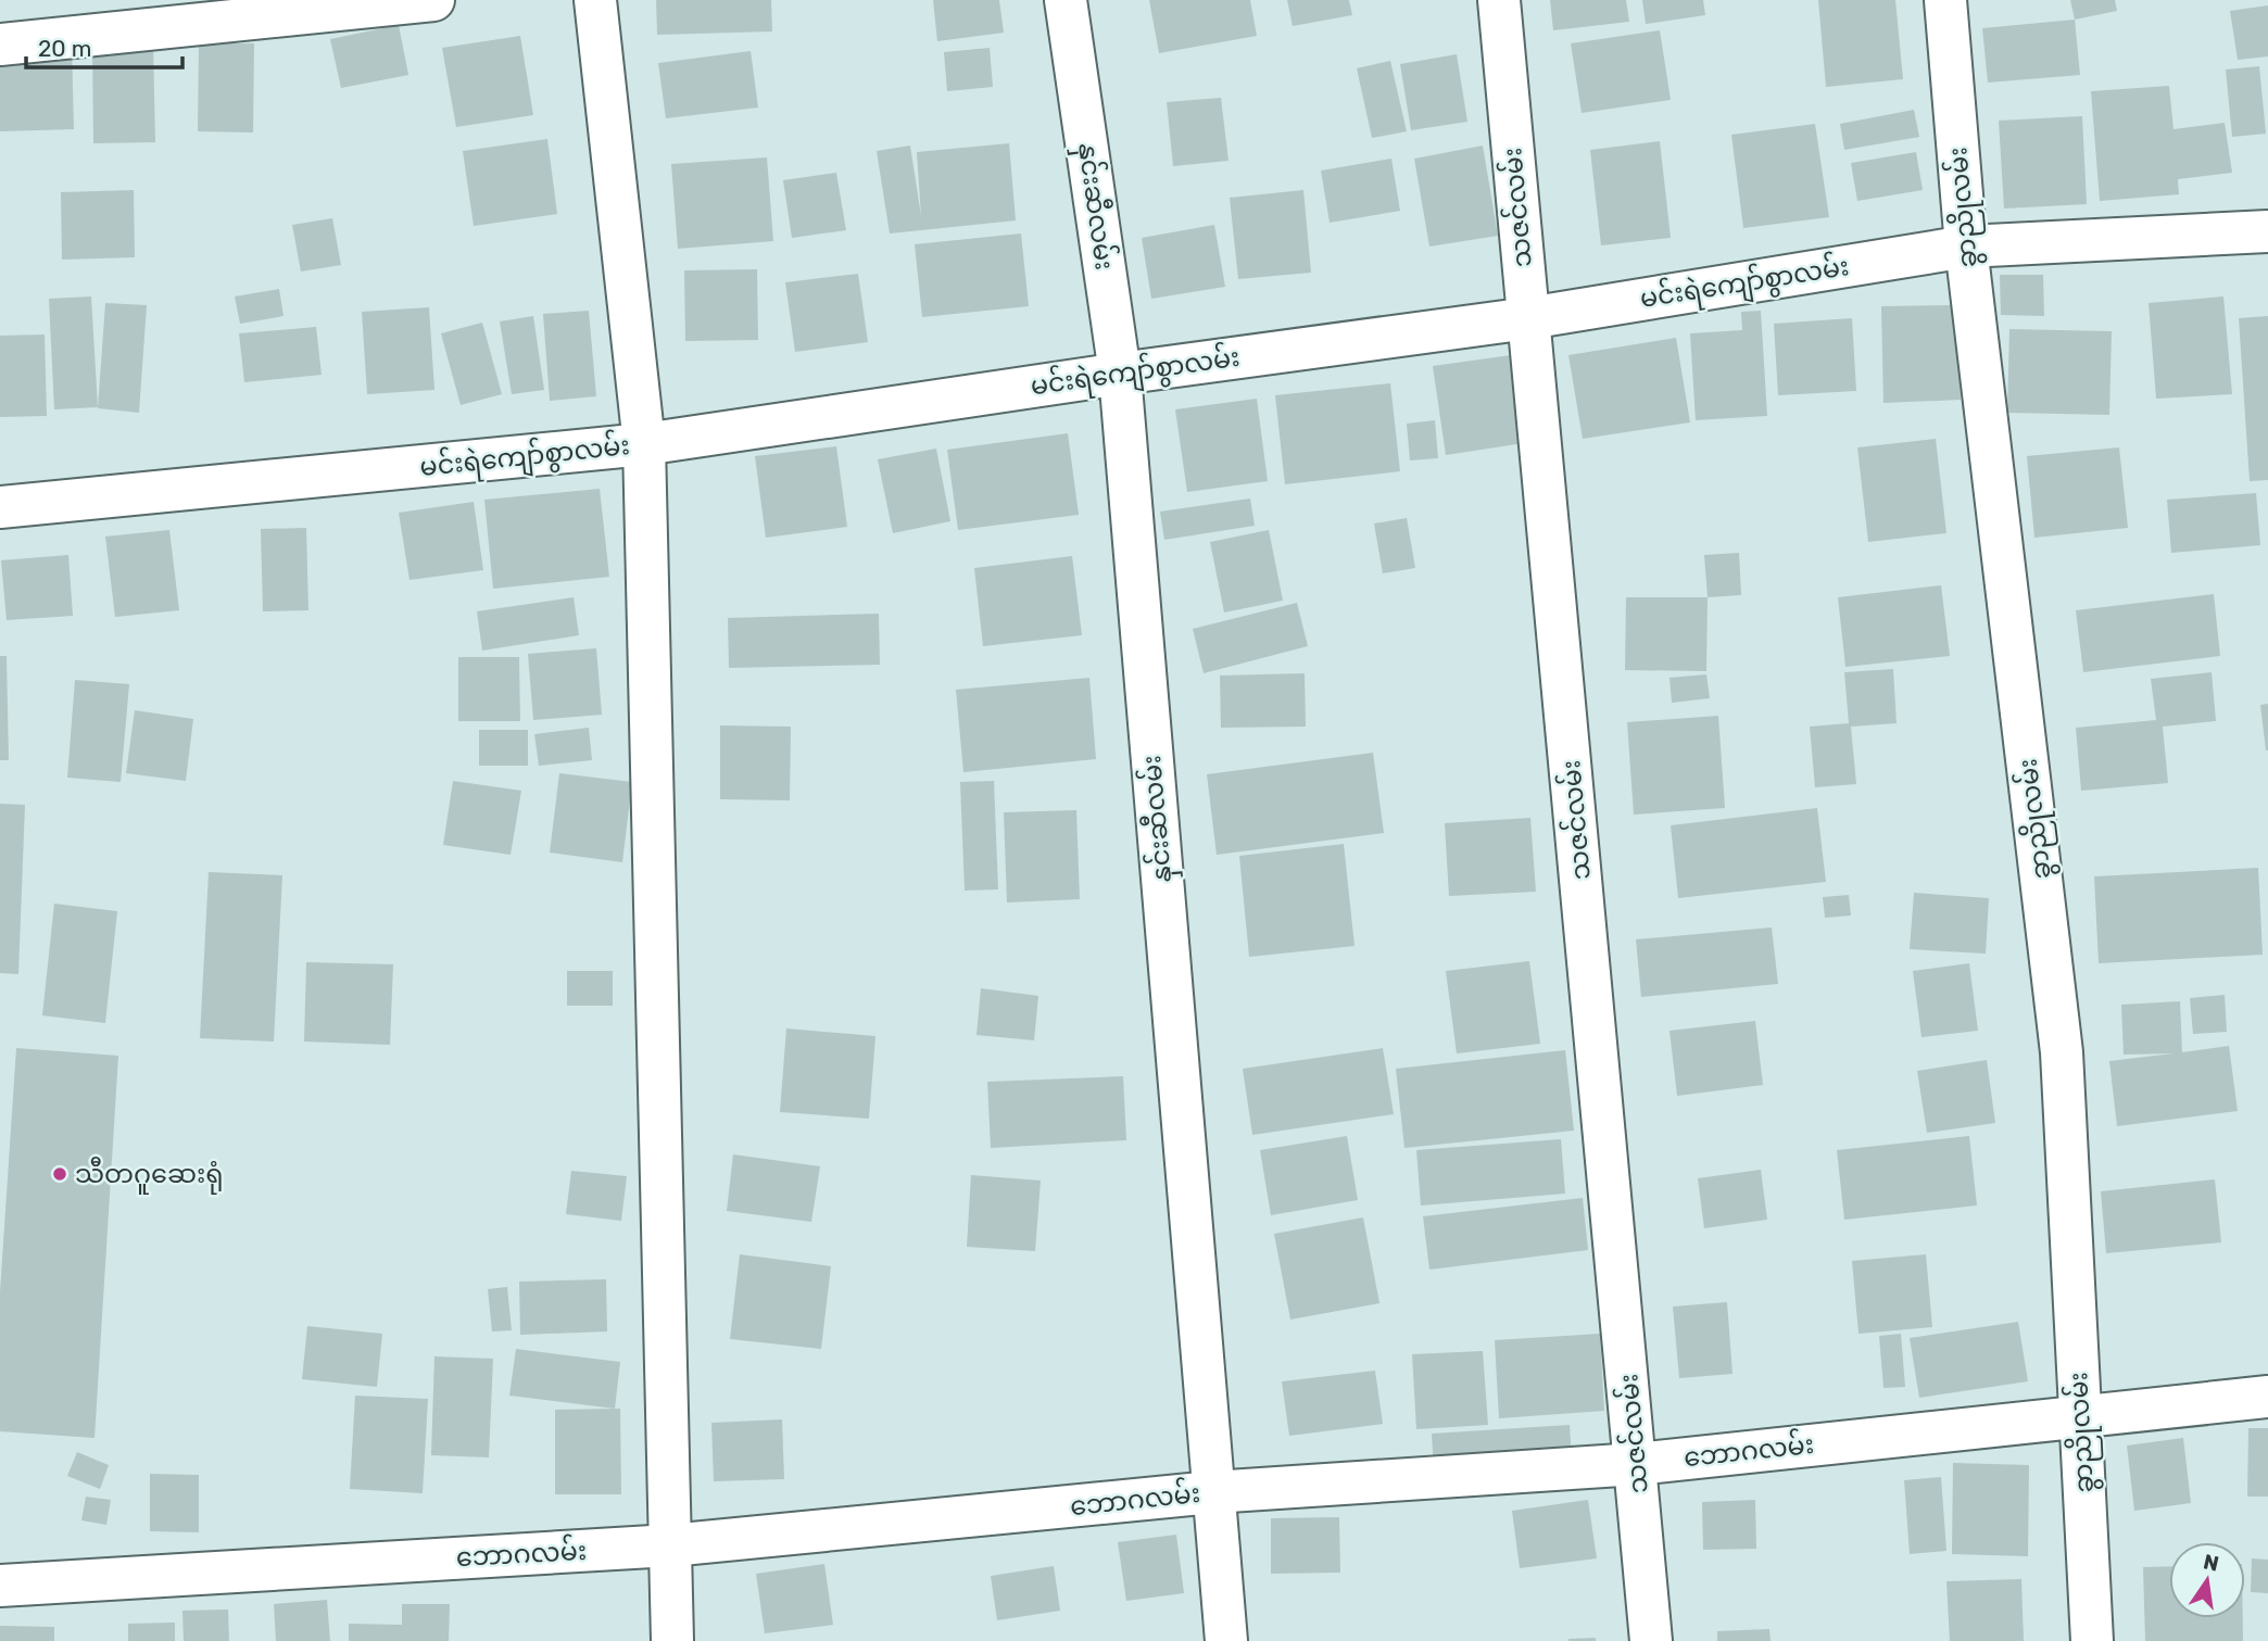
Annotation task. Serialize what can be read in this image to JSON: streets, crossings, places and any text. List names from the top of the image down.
{
  "streets": {
    "street": [
      "နှင်းဆီလမ်း",
      "သဇင်လမ်း",
      "ခွာညိုလမ်း",
      "မင်းရဲကျော်စွာလမ်း",
      "ဘောဂလမ်း"
    ]
  },
  "crossings": [
    ["နှင်းဆီလမ်း", "မင်းရဲကျော်စွာလမ်း"],
    ["နှင်းဆီလမ်း", "ဘောဂလမ်း"],
    ["သဇင်လမ်း", "မင်းရဲကျော်စွာလမ်း"],
    ["သဇင်လမ်း", "ဘောဂလမ်း"],
    ["ခွာညိုလမ်း", "မင်းရဲကျော်စွာလမ်း"],
    ["ခွာညိုလမ်း", "ဘောဂလမ်း"]
  ],
  "places": ["သီတဂူဆေးရုံ"],
  "scale_bar": "20 m",
  "north": "top"
}
